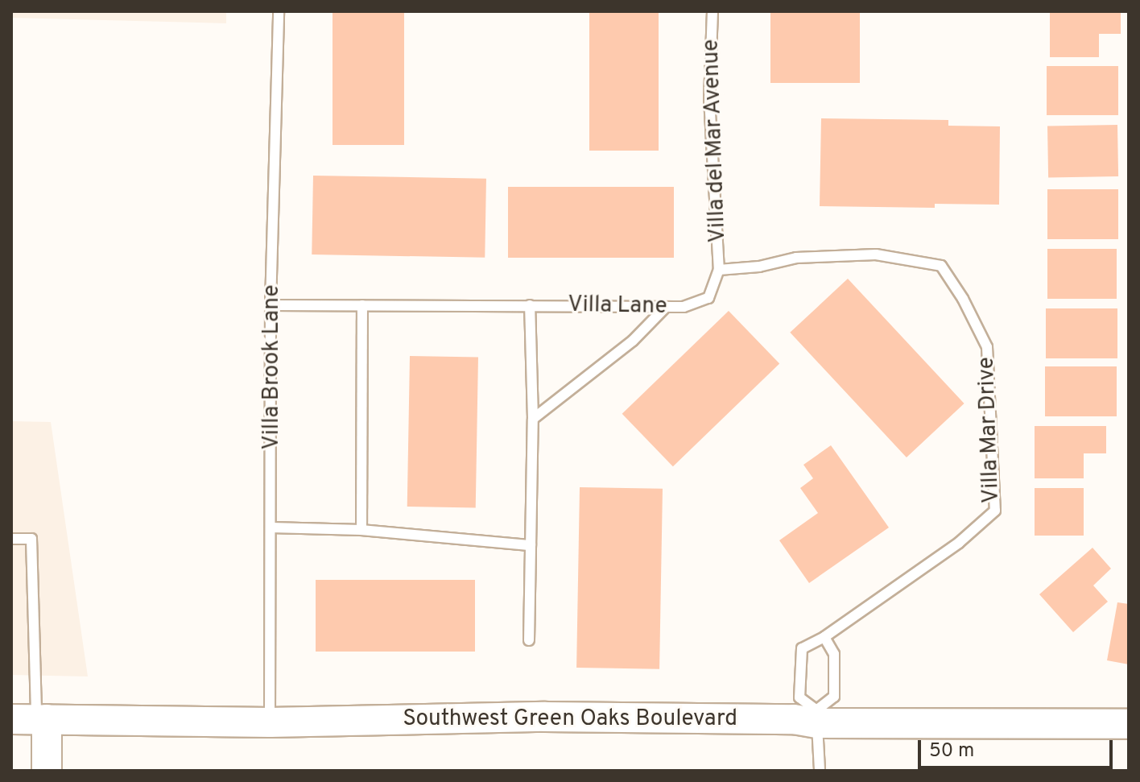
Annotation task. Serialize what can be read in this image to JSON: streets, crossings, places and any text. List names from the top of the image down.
{
  "streets": {
    "main road": ["Southwest Green Oaks Boulevard"],
    "lane": [
      "Villa del Mar Avenue",
      "Villa Lane",
      "Villa Brook Lane",
      "Villa Mar Drive"
    ]
  },
  "crossings": [
    ["Villa del Mar Avenue", "Villa Lane"],
    ["Villa del Mar Avenue", "Villa Mar Drive"],
    ["Villa Lane", "Villa Brook Lane"],
    ["Villa Lane", "Villa Mar Drive"],
    ["Villa Brook Lane", "Southwest Green Oaks Boulevard"],
    ["Villa Mar Drive", "Southwest Green Oaks Boulevard"]
  ],
  "scale_bar": "50 m"
}
